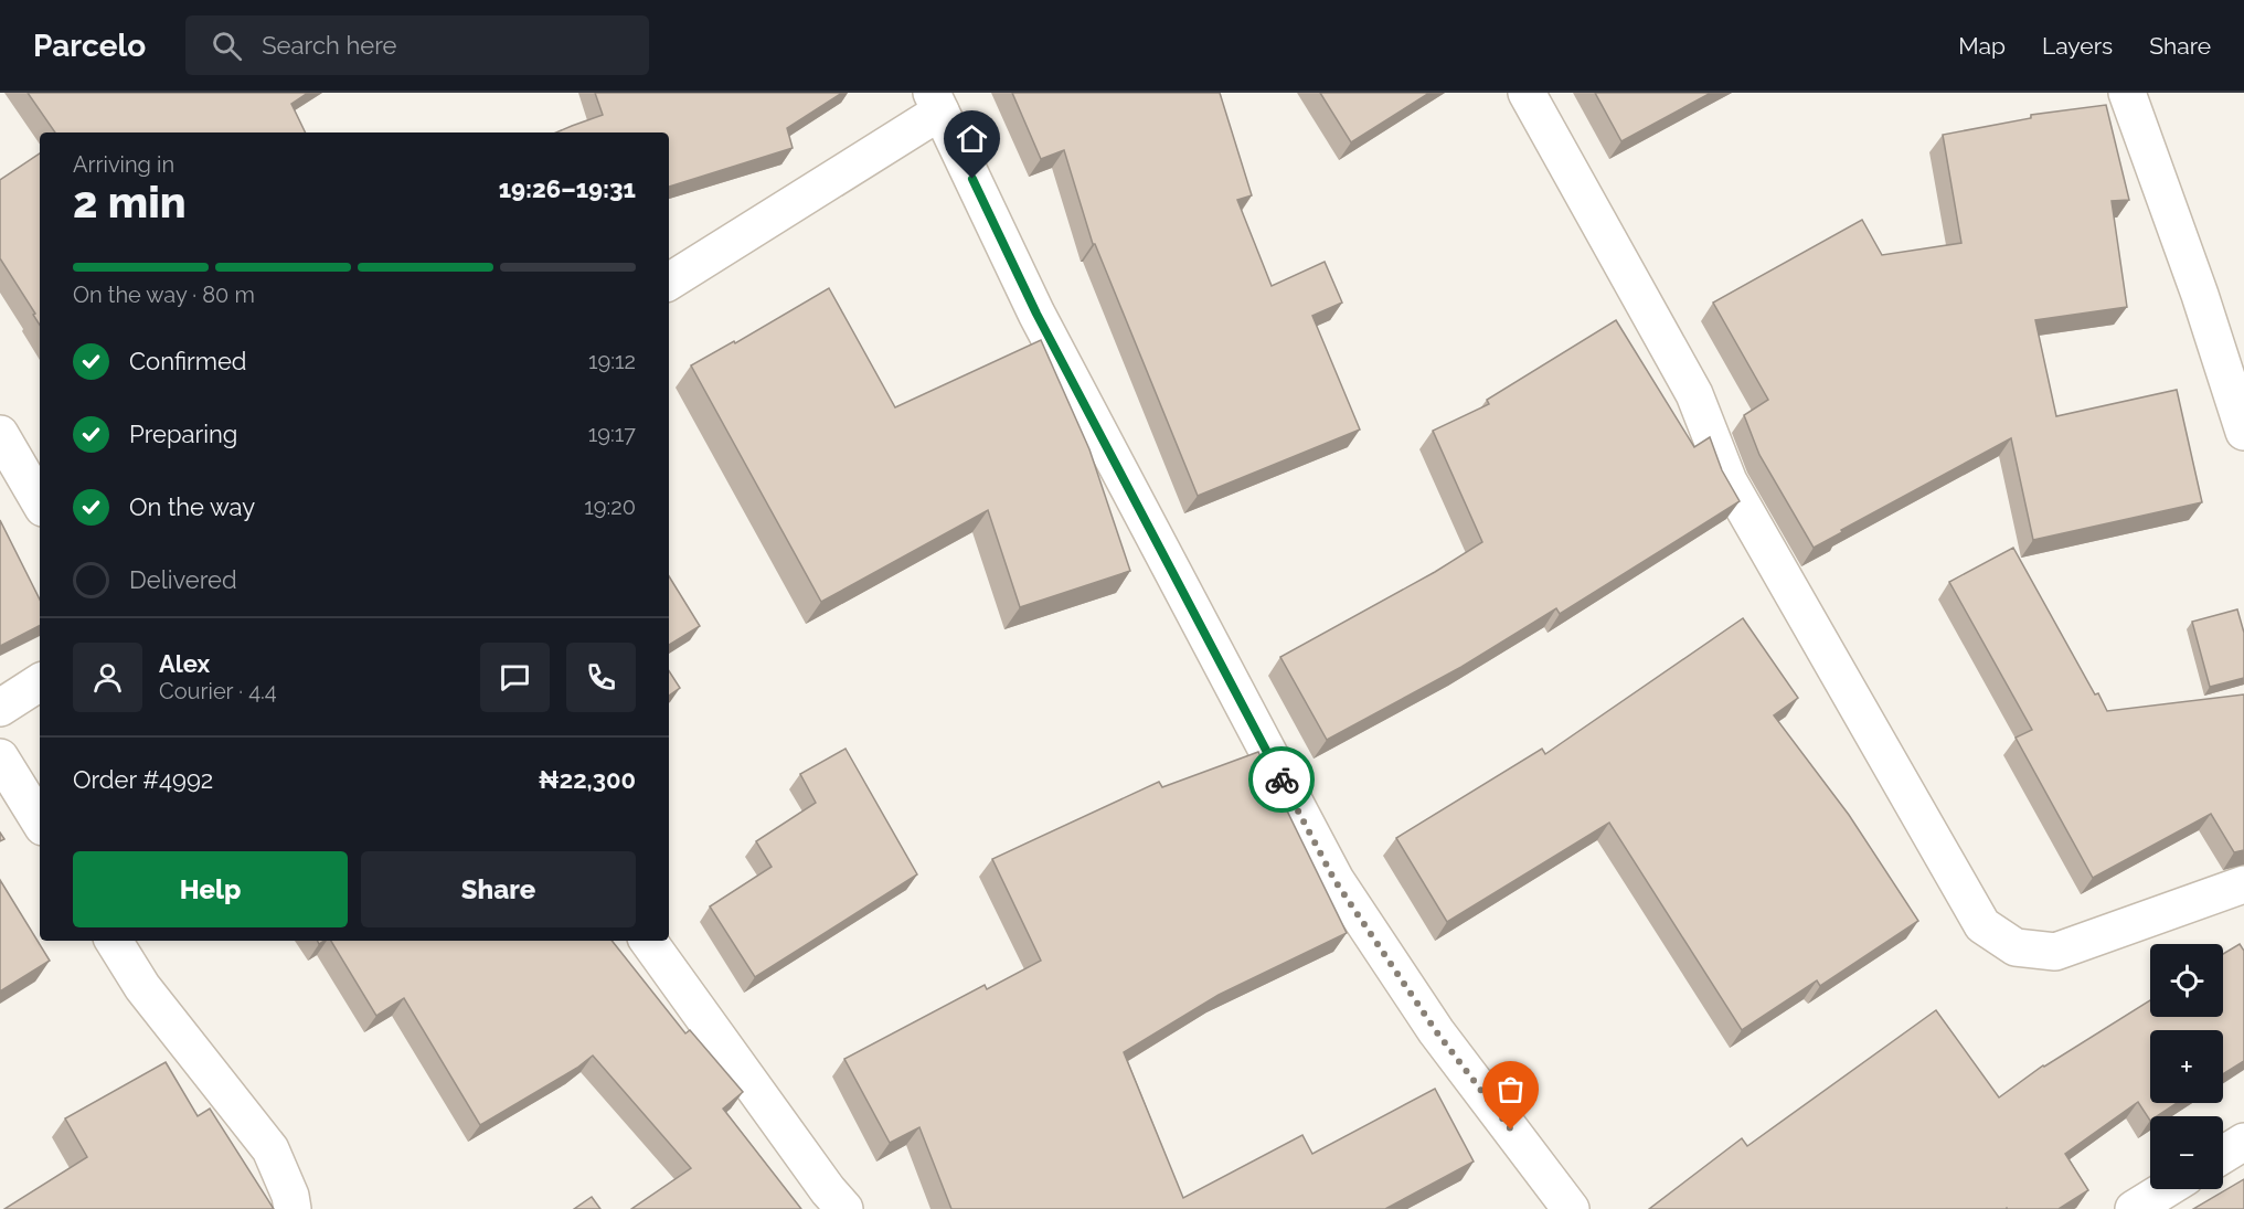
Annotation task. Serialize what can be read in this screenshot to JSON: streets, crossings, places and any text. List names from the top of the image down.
{
  "page": {
    "header": "Parcelo",
    "search": "Search here",
    "nav": ["Map", "Layers", "Share"],
    "heading": ["2 min", "Arriving in", "19:26–19:31"],
    "panel": [
      "Alex",
      "Courier · 4.4",
      "Order #4992",
      "₦22,300"
    ],
    "bar": "On the way · 80 m",
    "list": [
      ["Confirmed", "19:12"],
      ["Preparing", "19:17"],
      ["On the way", "19:20"],
      "Delivered"
    ],
    "buttons": ["Help", "Share"],
    "map_buttons": ["+", "−"]
  }
}
